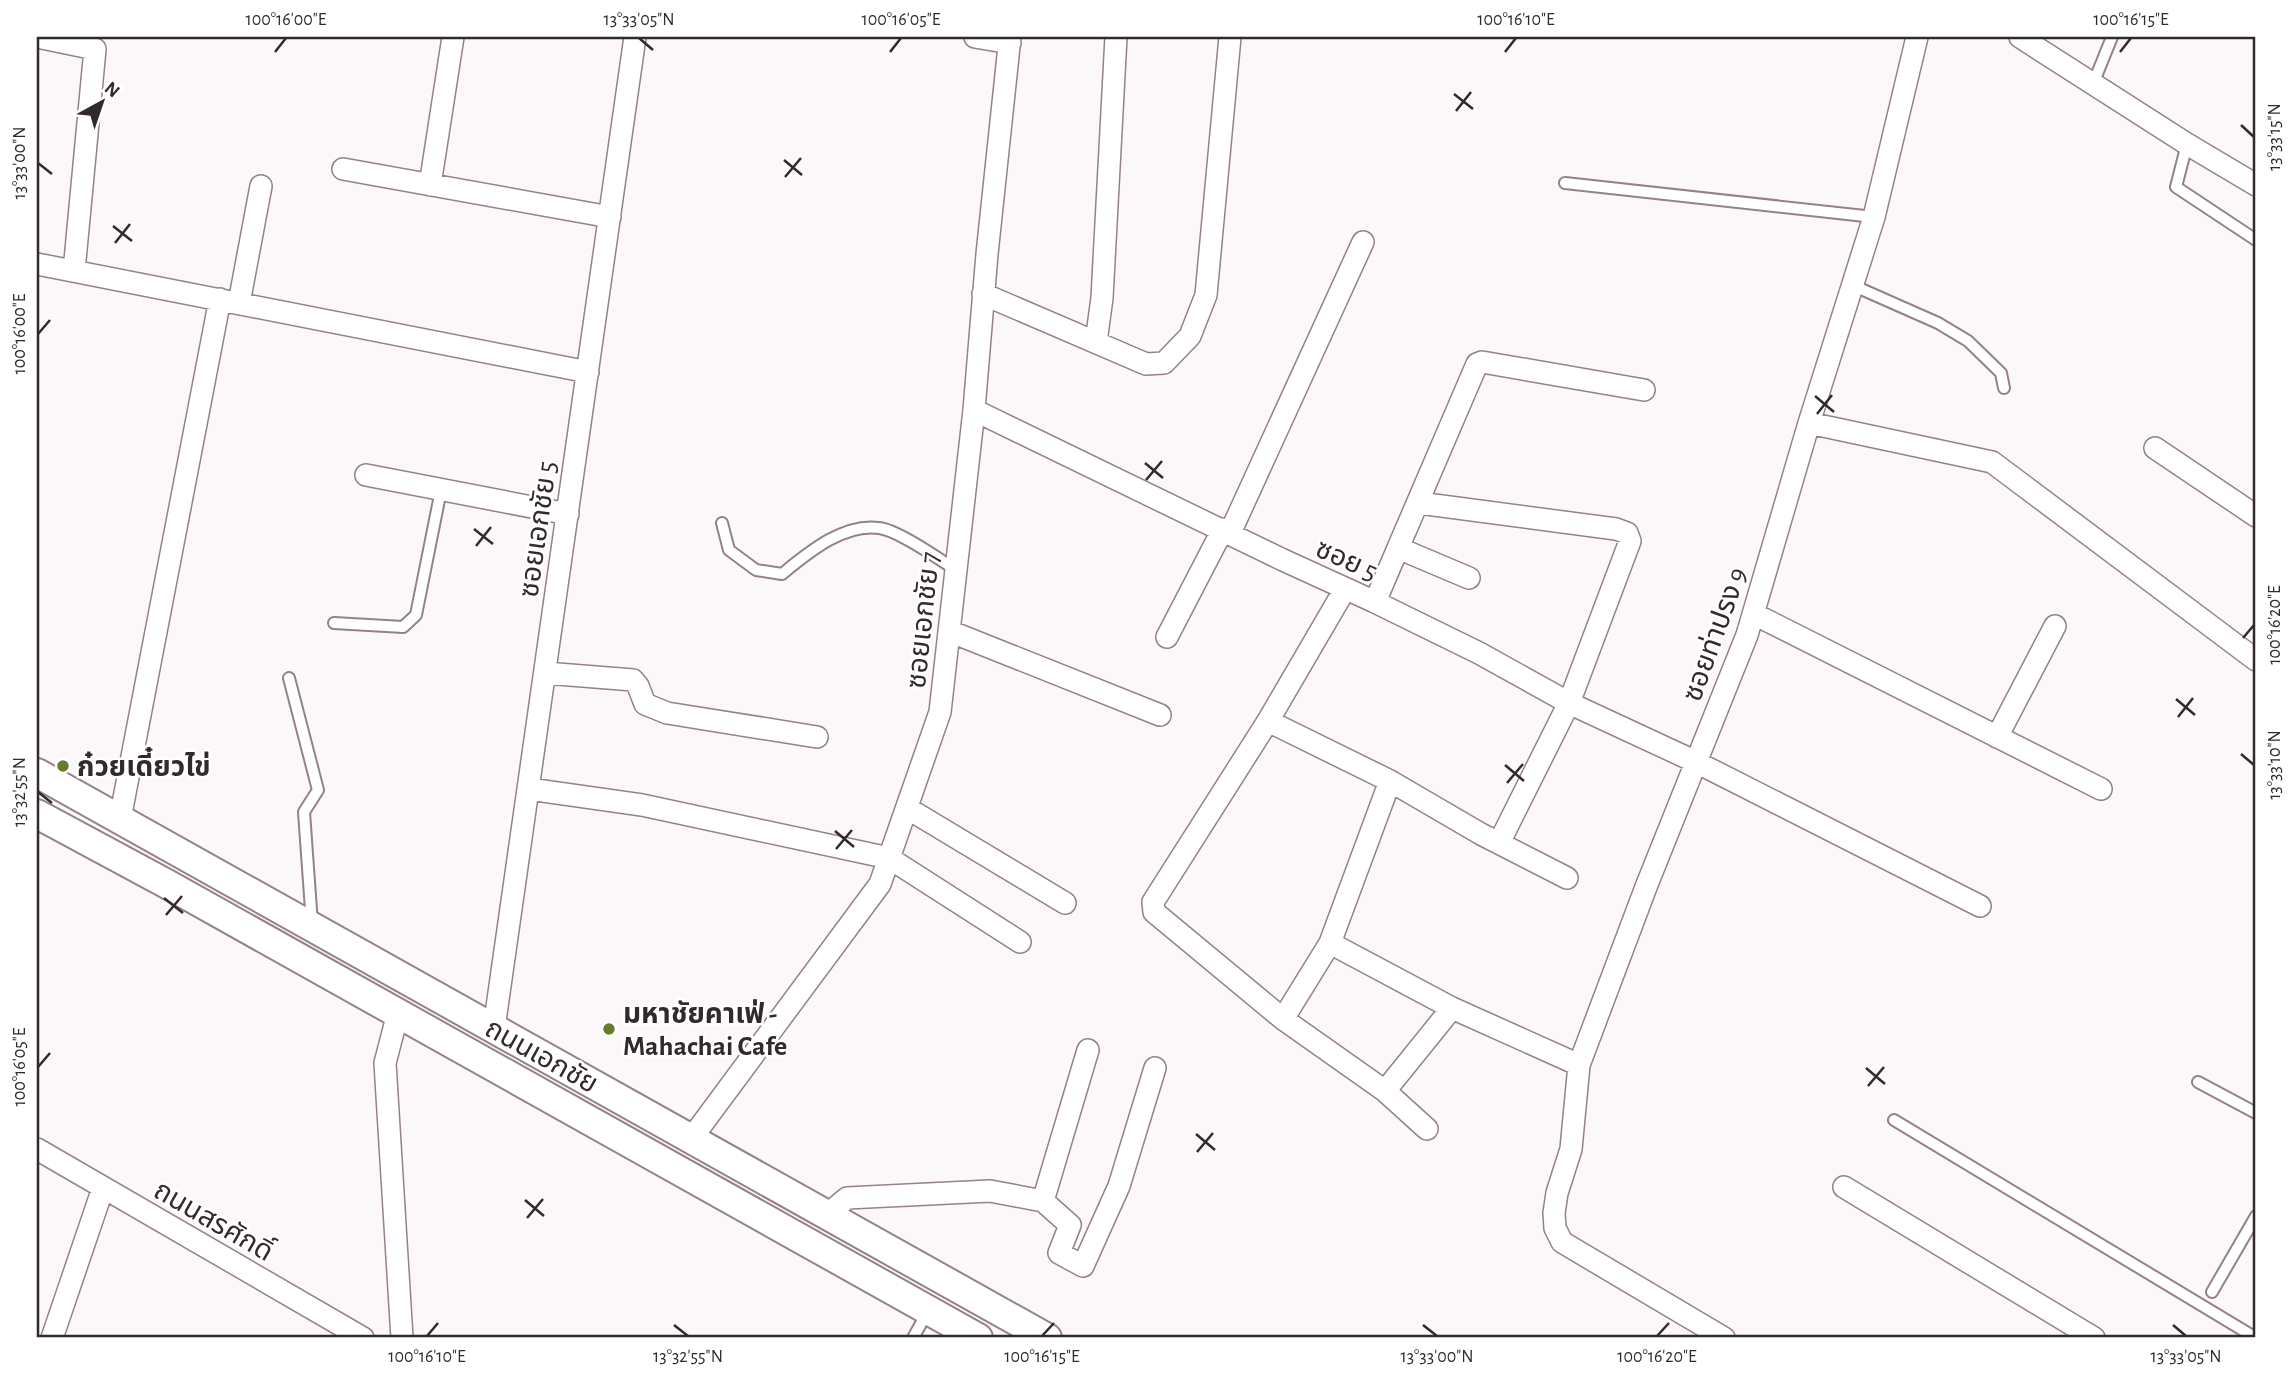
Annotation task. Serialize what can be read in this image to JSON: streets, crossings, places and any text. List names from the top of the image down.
{
  "streets": {
    "main road": ["ถนนเอกชัย"],
    "street": [
      "ซอยเอกชัย 5",
      "ซอย 5",
      "ซอยเอกชัย 7",
      "ซอยท่าปรง 9",
      "ถนนสรศักดิ์"
    ]
  },
  "crossings": [
    ["ซอยเอกชัย 5", "ถนนเอกชัย"],
    ["ซอย 5", "ซอยเอกชัย 7"],
    ["ซอย 5", "ซอยท่าปรง 9"],
    ["ซอยเอกชัย 7", "ถนนเอกชัย"]
  ],
  "places": ["ก๋วยเดี๋ยวไข่", "มหาชัยคาเฟ่ - Mahachai Cafe"],
  "north": "top right",
  "coordinates": [
    "100°16'00\"E",
    "13°33'05\"N",
    "100°16'05\"E",
    "100°16'10\"E",
    "100°16'15\"E",
    "13°33'15\"N",
    "13°33'00\"N",
    "100°16'20\"E",
    "13°33'10\"N",
    "13°32'55\"N"
  ]
}
